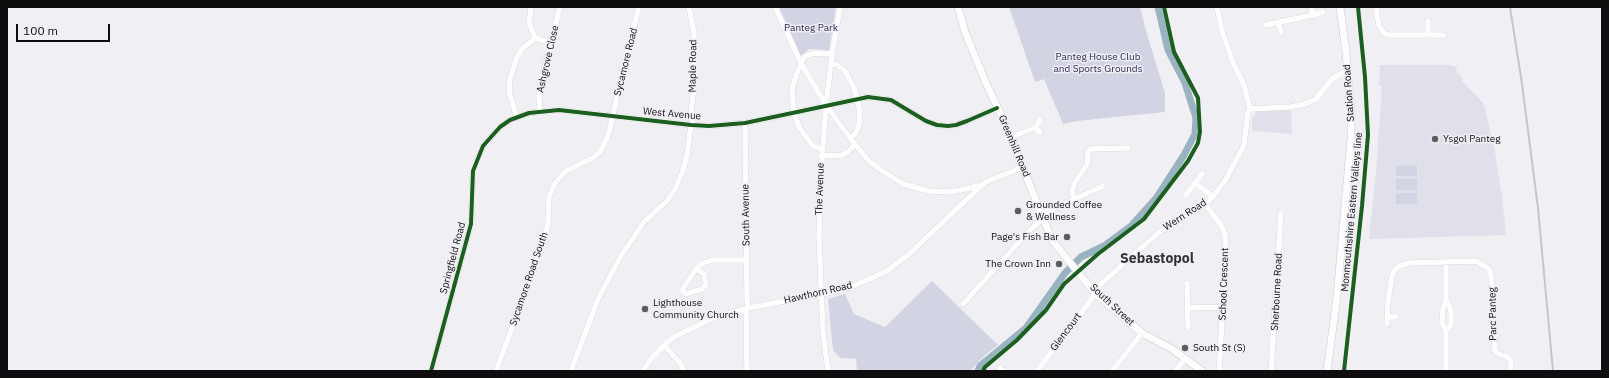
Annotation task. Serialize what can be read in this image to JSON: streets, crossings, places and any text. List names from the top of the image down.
{
  "streets": {
    "street": [
      "Ashgrove Close",
      "Sycamore Road",
      "Maple Road",
      "Station Road",
      "West Avenue",
      "Greenhill Road",
      "The Avenue",
      "South Avenue",
      "Wern Road",
      "Springfield Road",
      "Sycamore Road South",
      "School Crescent",
      "Sherbourne Road",
      "Hawthorn Road",
      "South Street",
      "Parc Panteg",
      "Glencourt"
    ],
    "cycle path": ["Monmouthshire Eastern Valleys line"]
  },
  "crossings": [
    ["Ashgrove Close", "West Avenue"],
    ["Ashgrove Close", "Springfield Road"],
    ["Sycamore Road", "West Avenue"],
    ["Sycamore Road", "Sycamore Road South"],
    ["Maple Road", "West Avenue"],
    ["West Avenue", "Greenhill Road"],
    ["West Avenue", "The Avenue"],
    ["West Avenue", "South Avenue"],
    ["West Avenue", "Springfield Road"],
    ["West Avenue", "Sycamore Road South"],
    ["Greenhill Road", "Hawthorn Road"],
    ["Greenhill Road", "South Street"],
    ["The Avenue", "Hawthorn Road"],
    ["South Avenue", "Hawthorn Road"],
    ["Wern Road", "School Crescent"],
    ["Wern Road", "South Street"],
    ["Wern Road", "Glencourt"],
    ["South Street", "Glencourt"]
  ],
  "districts": ["Sebastopol"],
  "parks": ["Panteg Park", "Panteg House Club and Sports Grounds"],
  "places": [
    "Ysgol Panteg",
    "Grounded Coffee & Wellness",
    "Page's Fish Bar",
    "The Crown Inn",
    "Lighthouse Community Church",
    "South St (S)"
  ],
  "scale_bar": "100 m"
}
